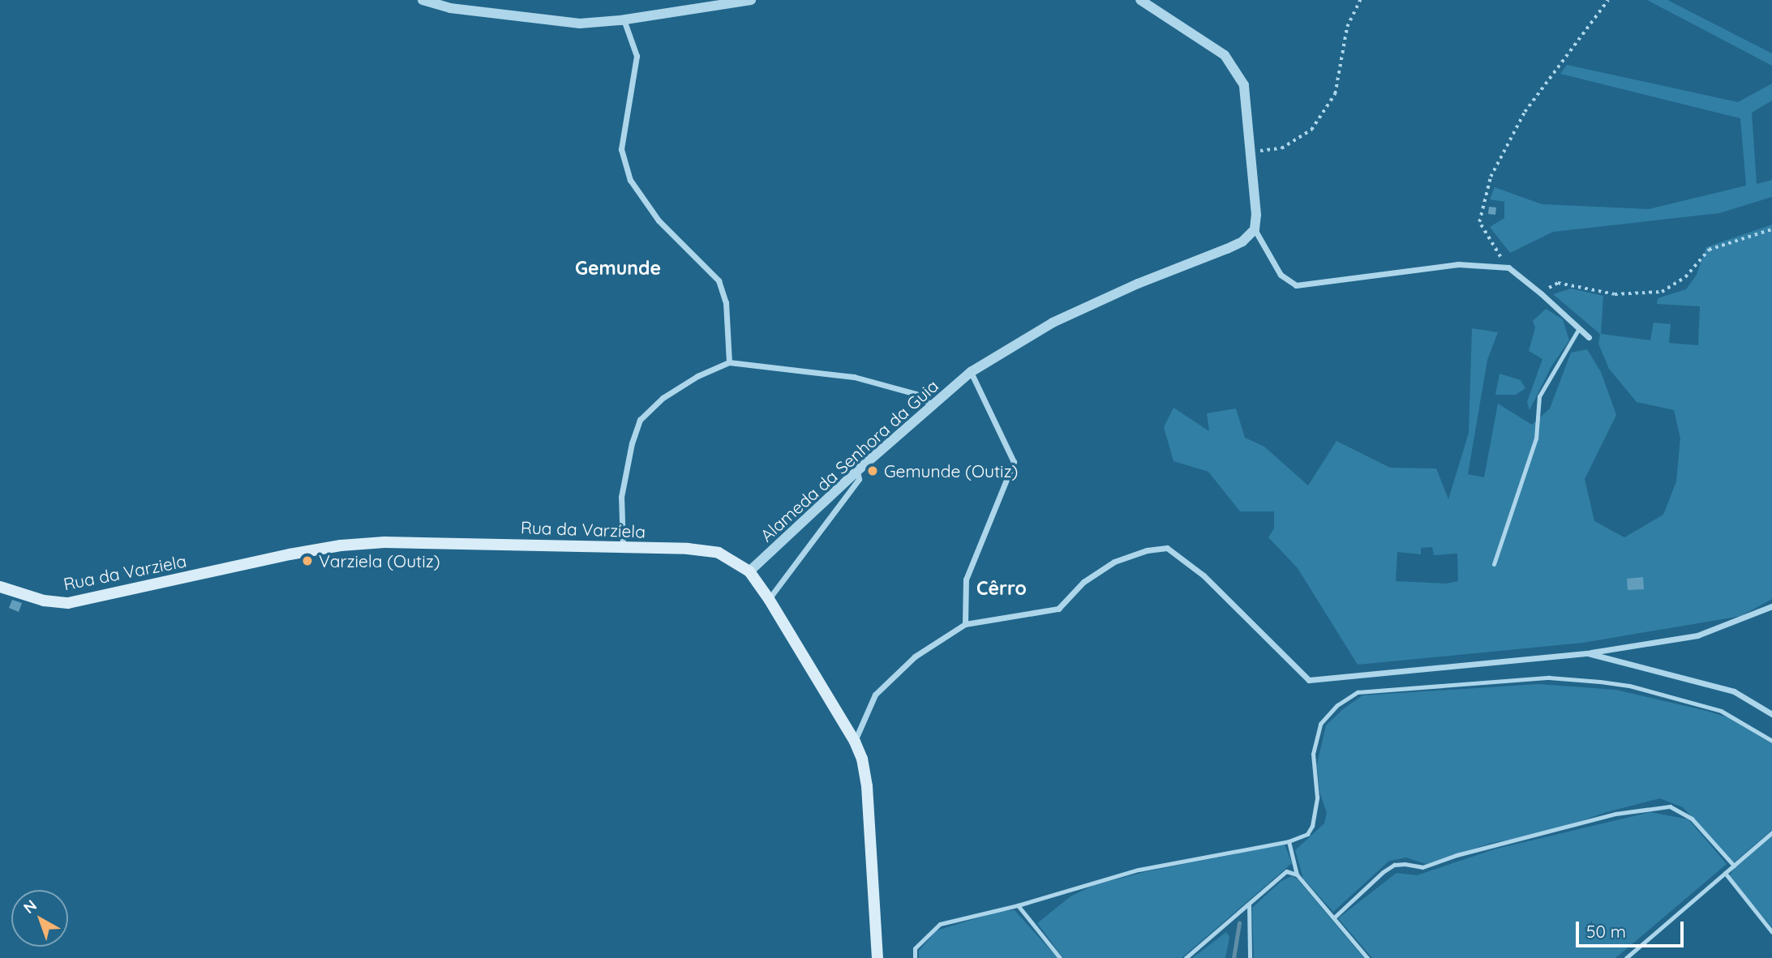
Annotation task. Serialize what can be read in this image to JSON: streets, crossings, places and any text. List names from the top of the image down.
{
  "streets": {
    "main road": ["Rua da Varziela"],
    "street": ["Alameda da Senhora da Guia"]
  },
  "crossings": [
    ["Alameda da Senhora da Guia", "Rua da Varziela"]
  ],
  "districts": ["Gemunde", "Cêrro"],
  "places": ["Gemunde (Outiz)", "Varziela (Outiz)"],
  "scale_bar": "50 m",
  "north": "top left"
}
